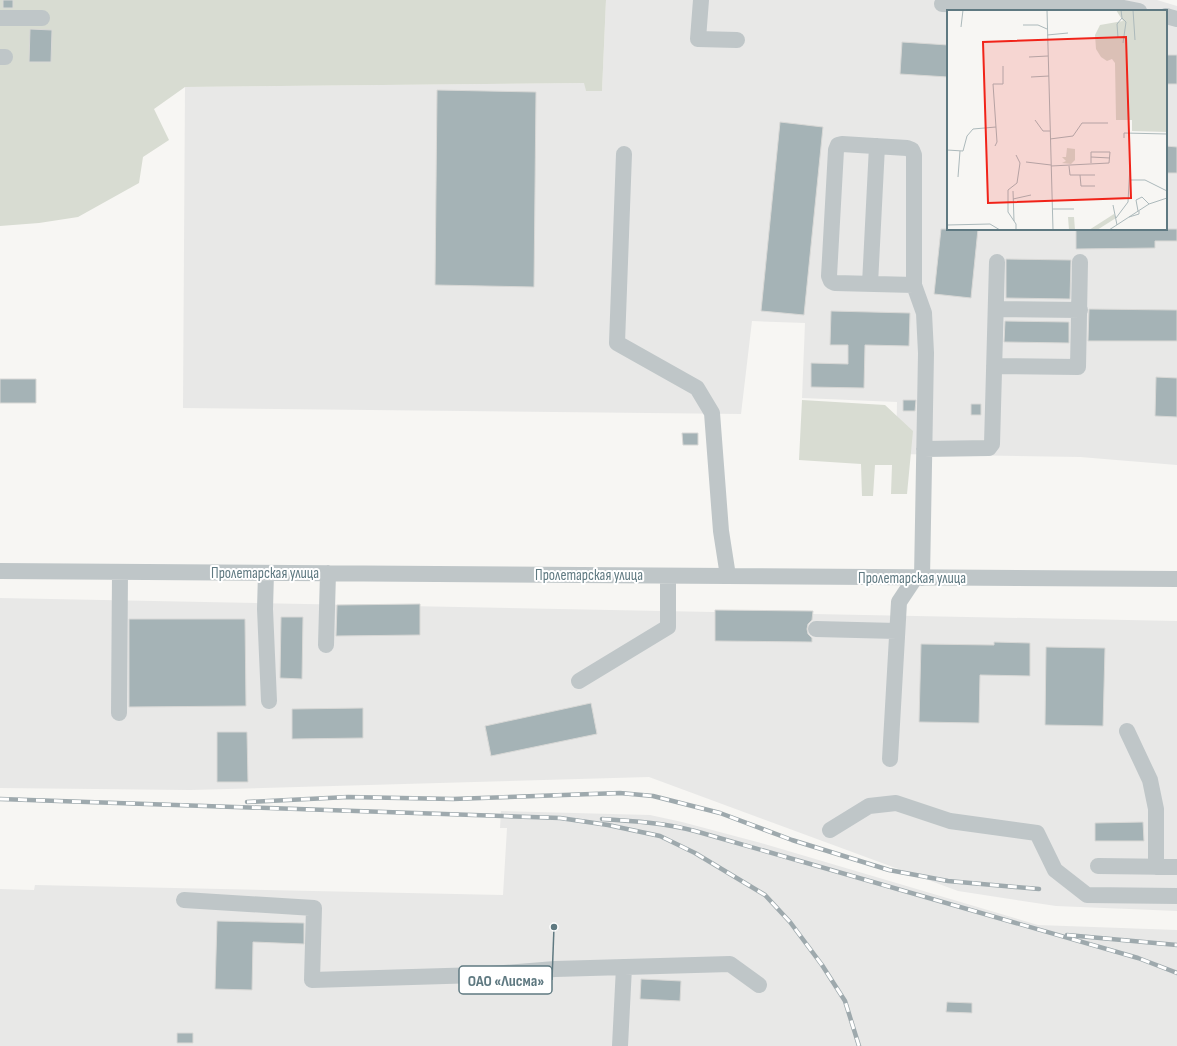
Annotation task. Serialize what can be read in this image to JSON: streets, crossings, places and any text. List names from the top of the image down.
{
  "streets": {
    "street": ["Пролетарская улица"]
  },
  "places": ["ОАО «Лисма»"]
}
